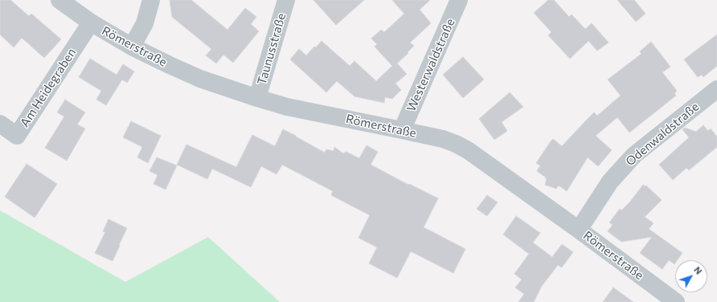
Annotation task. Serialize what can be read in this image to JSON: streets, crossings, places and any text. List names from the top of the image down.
{
  "streets": {
    "street": [
      "Römerstraße",
      "Taunusstraße",
      "Westerwaldstraße",
      "Am Heidegraben",
      "Odenwaldstraße"
    ]
  },
  "crossings": [
    ["Römerstraße", "Taunusstraße"],
    ["Römerstraße", "Westerwaldstraße"],
    ["Römerstraße", "Am Heidegraben"],
    ["Römerstraße", "Odenwaldstraße"]
  ],
  "north": "top right"
}
